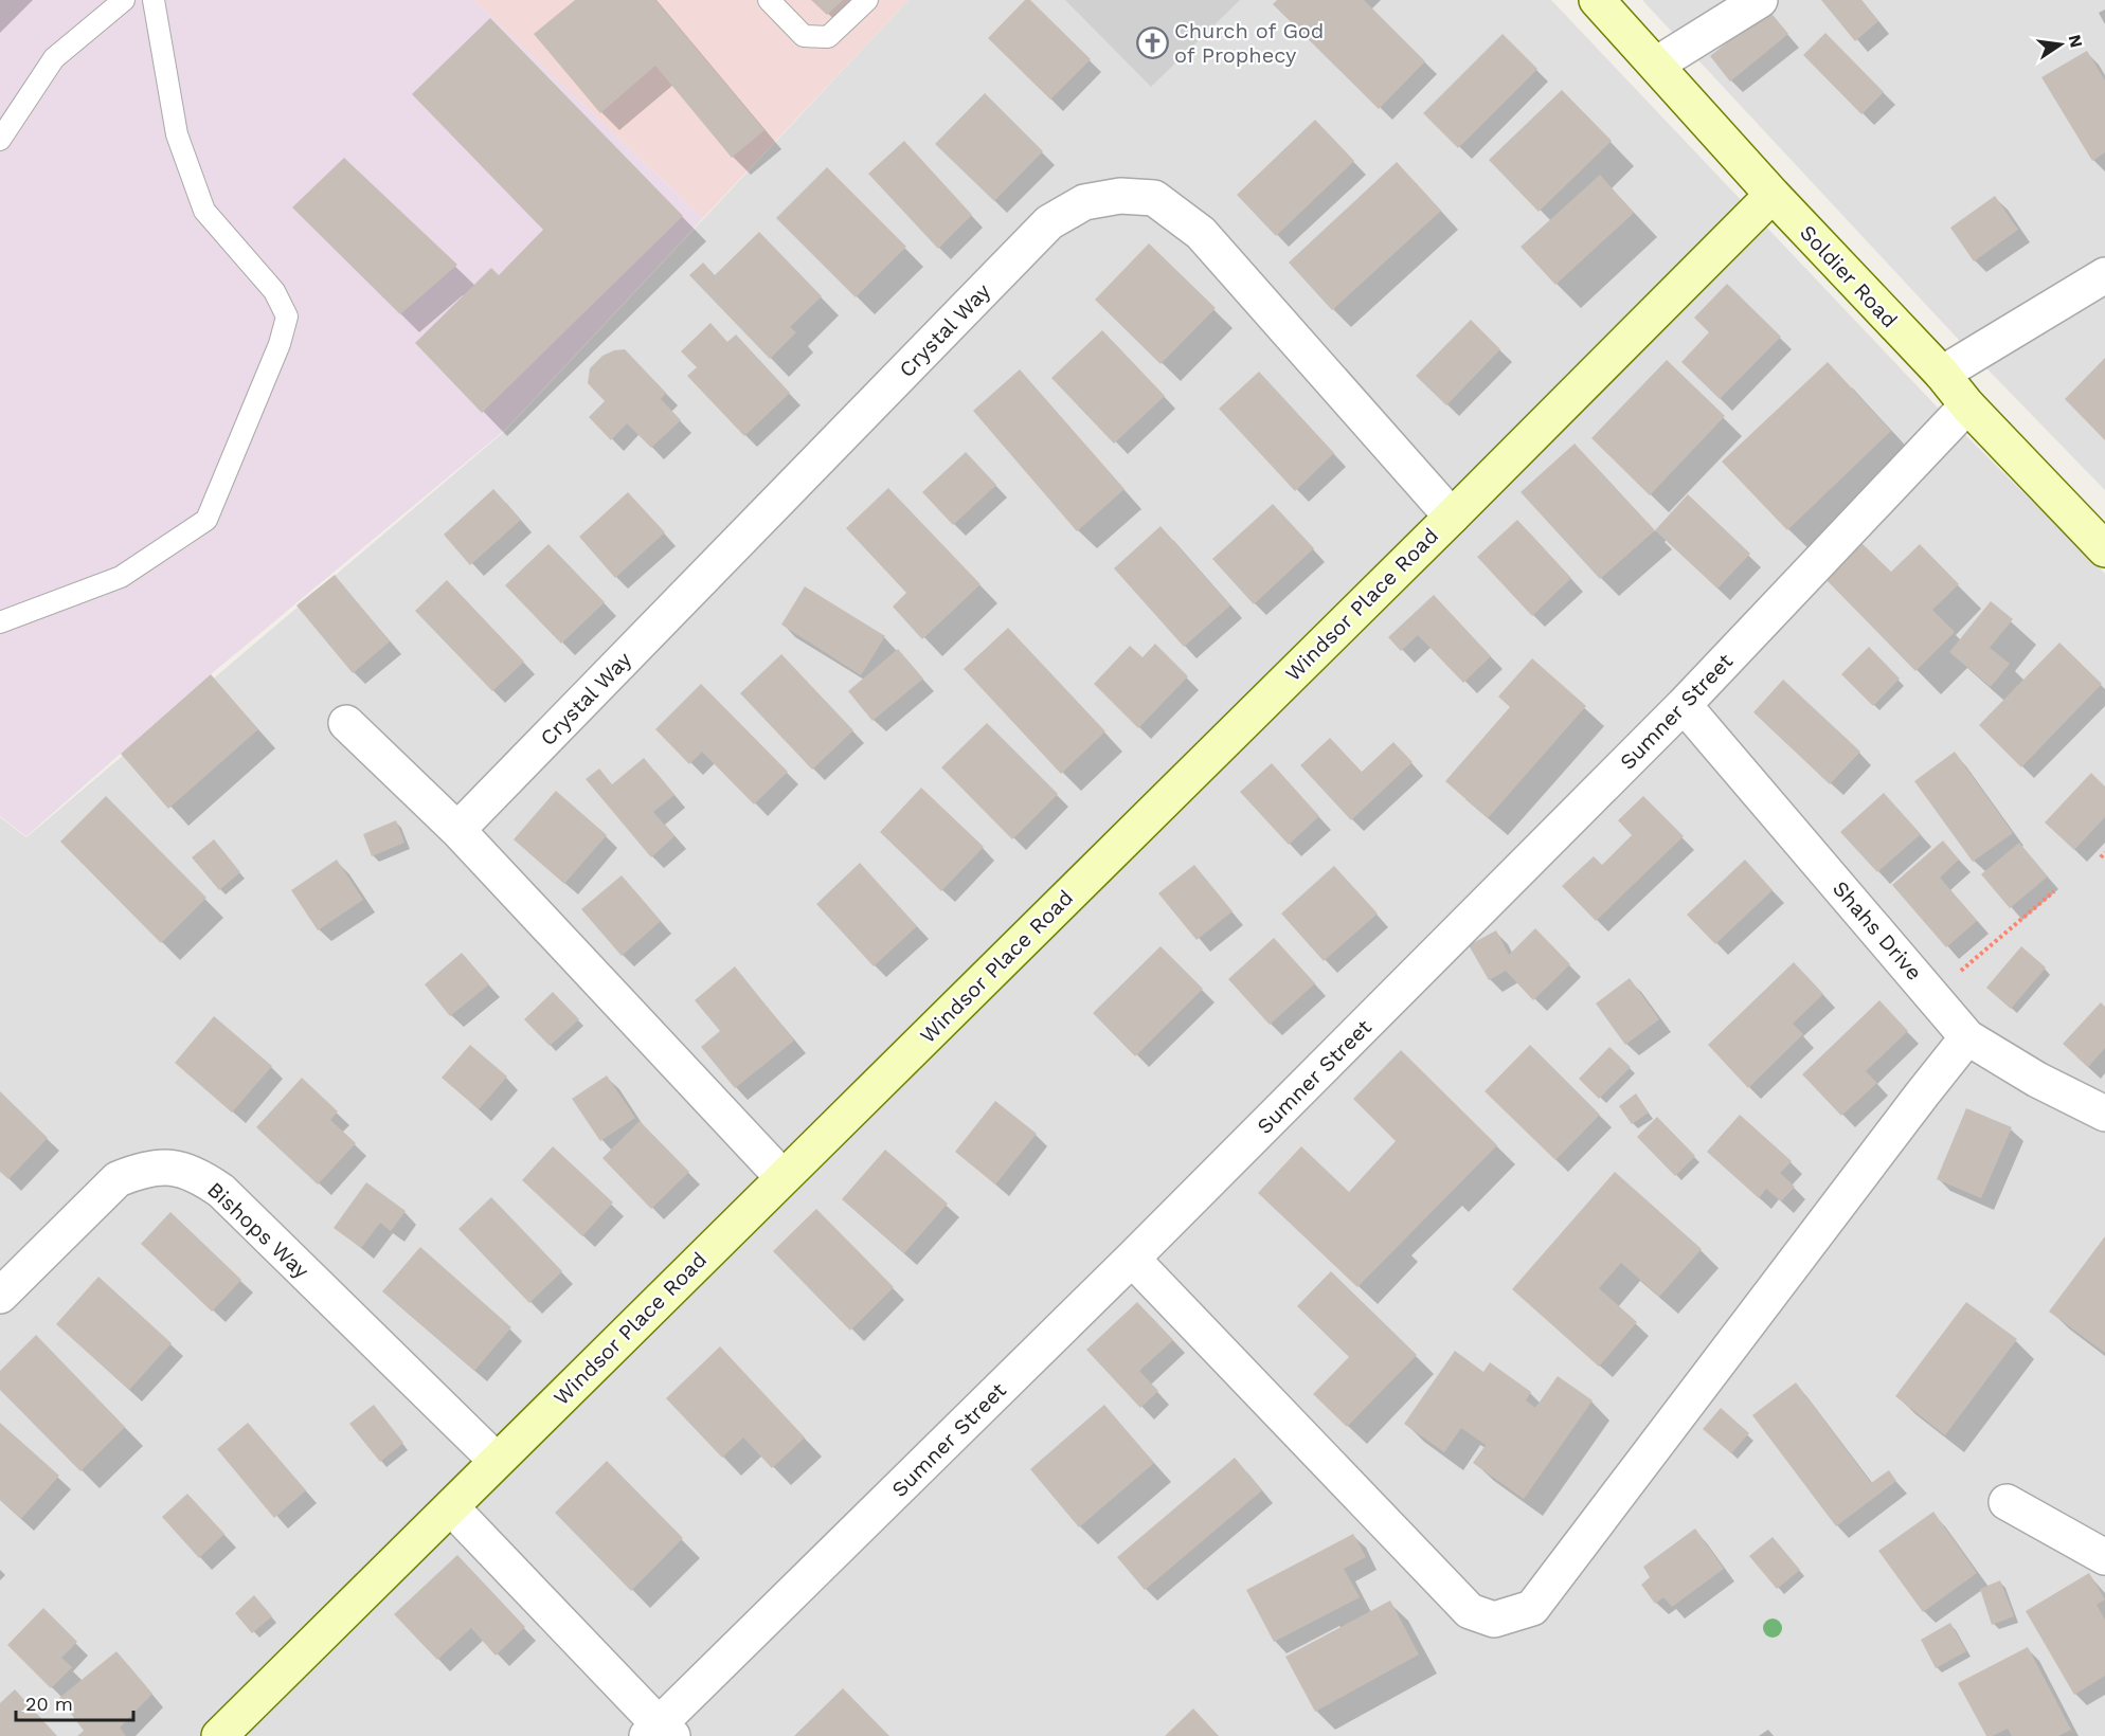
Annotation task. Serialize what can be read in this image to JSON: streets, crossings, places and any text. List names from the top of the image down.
{
  "streets": {
    "street": [
      "Soldier Road",
      "Crystal Way",
      "Windsor Place Road",
      "Sumner Street",
      "Shahs Drive",
      "Bishops Way"
    ]
  },
  "crossings": [
    ["Soldier Road", "Windsor Place Road"],
    ["Soldier Road", "Sumner Street"],
    ["Crystal Way", "Windsor Place Road"],
    ["Windsor Place Road", "Bishops Way"],
    ["Sumner Street", "Shahs Drive"]
  ],
  "places": {
    "church": ["Church of God of Prophecy"]
  },
  "scale_bar": "20 m",
  "north": "right"
}
